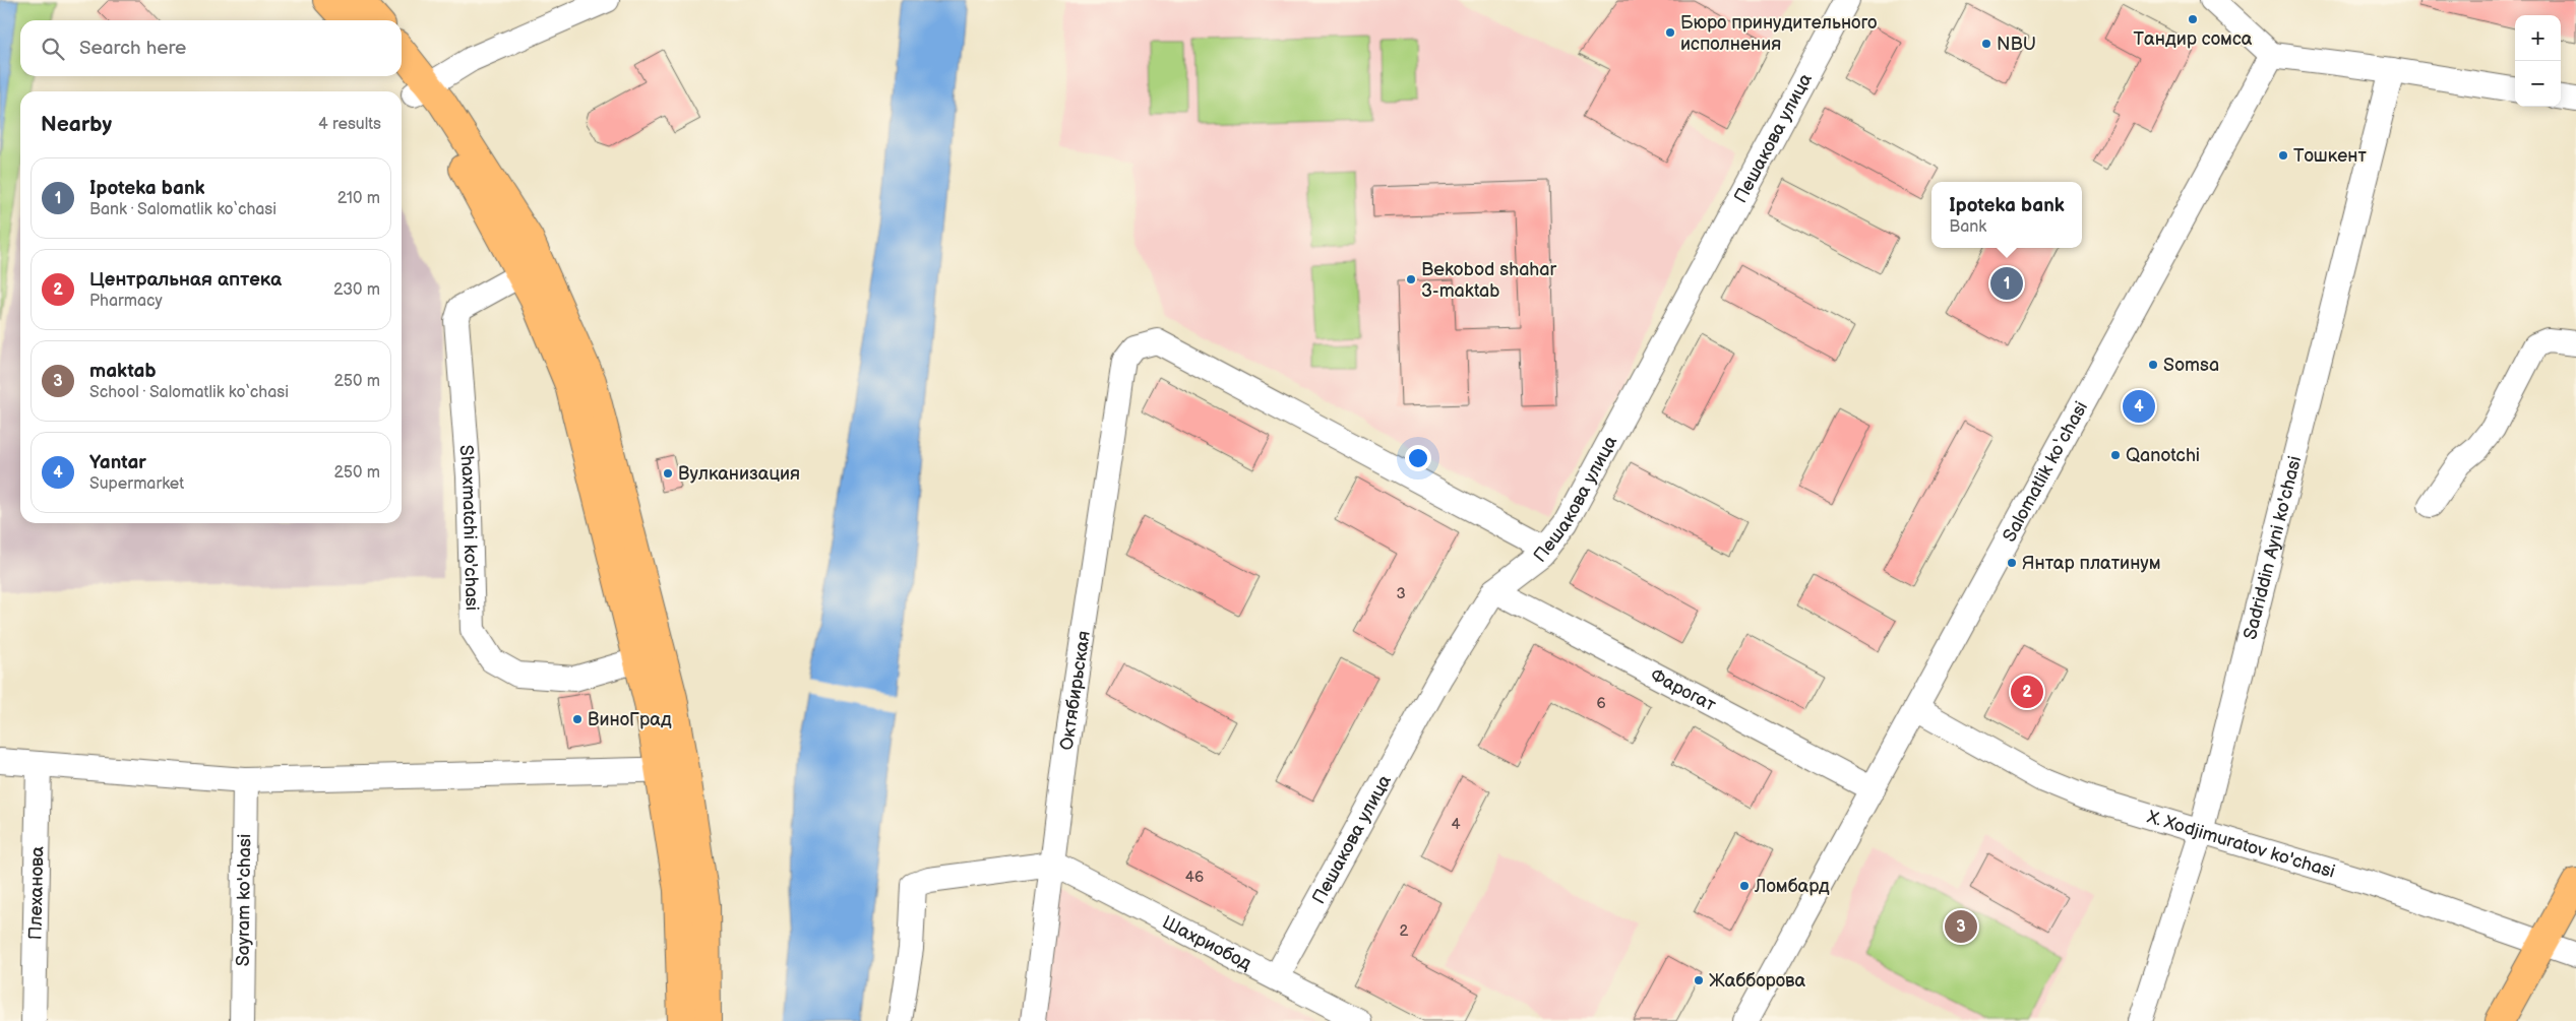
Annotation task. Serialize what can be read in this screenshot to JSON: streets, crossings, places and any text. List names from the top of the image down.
{
  "streets": {
    "street": [
      "Пешакова улица",
      "Salomatlik ko‘chasi",
      "Shaxmatchi ko'chasi",
      "Sadriddin Ayni ko'chasi",
      "Фарогат",
      "Октябирьская",
      "X. Xodjimuratov ko'chasi",
      "Плеханова",
      "Sayram ko'chasi",
      "Шахриобод"
    ]
  },
  "crossings": [
    ["Пешакова улица", "Фарогат"],
    ["Пешакова улица", "Октябирьская"],
    ["Пешакова улица", "Шахриобод"],
    ["Salomatlik ko‘chasi", "Фарогат"],
    ["Salomatlik ko‘chasi", "X. Xodjimuratov ko'chasi"],
    ["Sadriddin Ayni ko'chasi", "X. Xodjimuratov ko'chasi"],
    ["Октябирьская", "Шахриобод"]
  ],
  "places": [
    "Тандир сомса",
    "Бюро принудительного исполнения",
    "NBU",
    "Тошкент",
    "Bekobod shahar 3-maktab",
    "Somsa",
    "Qanotchi",
    "Вулканизация",
    "Янтар платинум",
    "ВиноГрад",
    "Ломбард",
    "Жабборова"
  ],
  "house_numbers": [
    "3",
    "6",
    "4",
    "46",
    "2"
  ],
  "page": {
    "map_buttons": ["+", "−"],
    "search": "Search here",
    "heading": ["Nearby", "4 results"],
    "list": [
      {
        "mark": "1",
        "name": "Ipoteka bank",
        "note": "Bank · Salomatlik ko‘chasi",
        "value": "210 m"
      },
      {
        "mark": "2",
        "name": "Центральная аптека",
        "note": "Pharmacy",
        "value": "230 m"
      },
      {
        "mark": "3",
        "name": "maktab",
        "note": "School · Salomatlik ko‘chasi",
        "value": "250 m"
      },
      {
        "mark": "4",
        "name": "Yantar",
        "note": "Supermarket",
        "value": "250 m"
      }
    ],
    "popup": ["Ipoteka bank", "Bank"],
    "pins": [
      "1",
      "4",
      "2",
      "3"
    ]
  }
}
